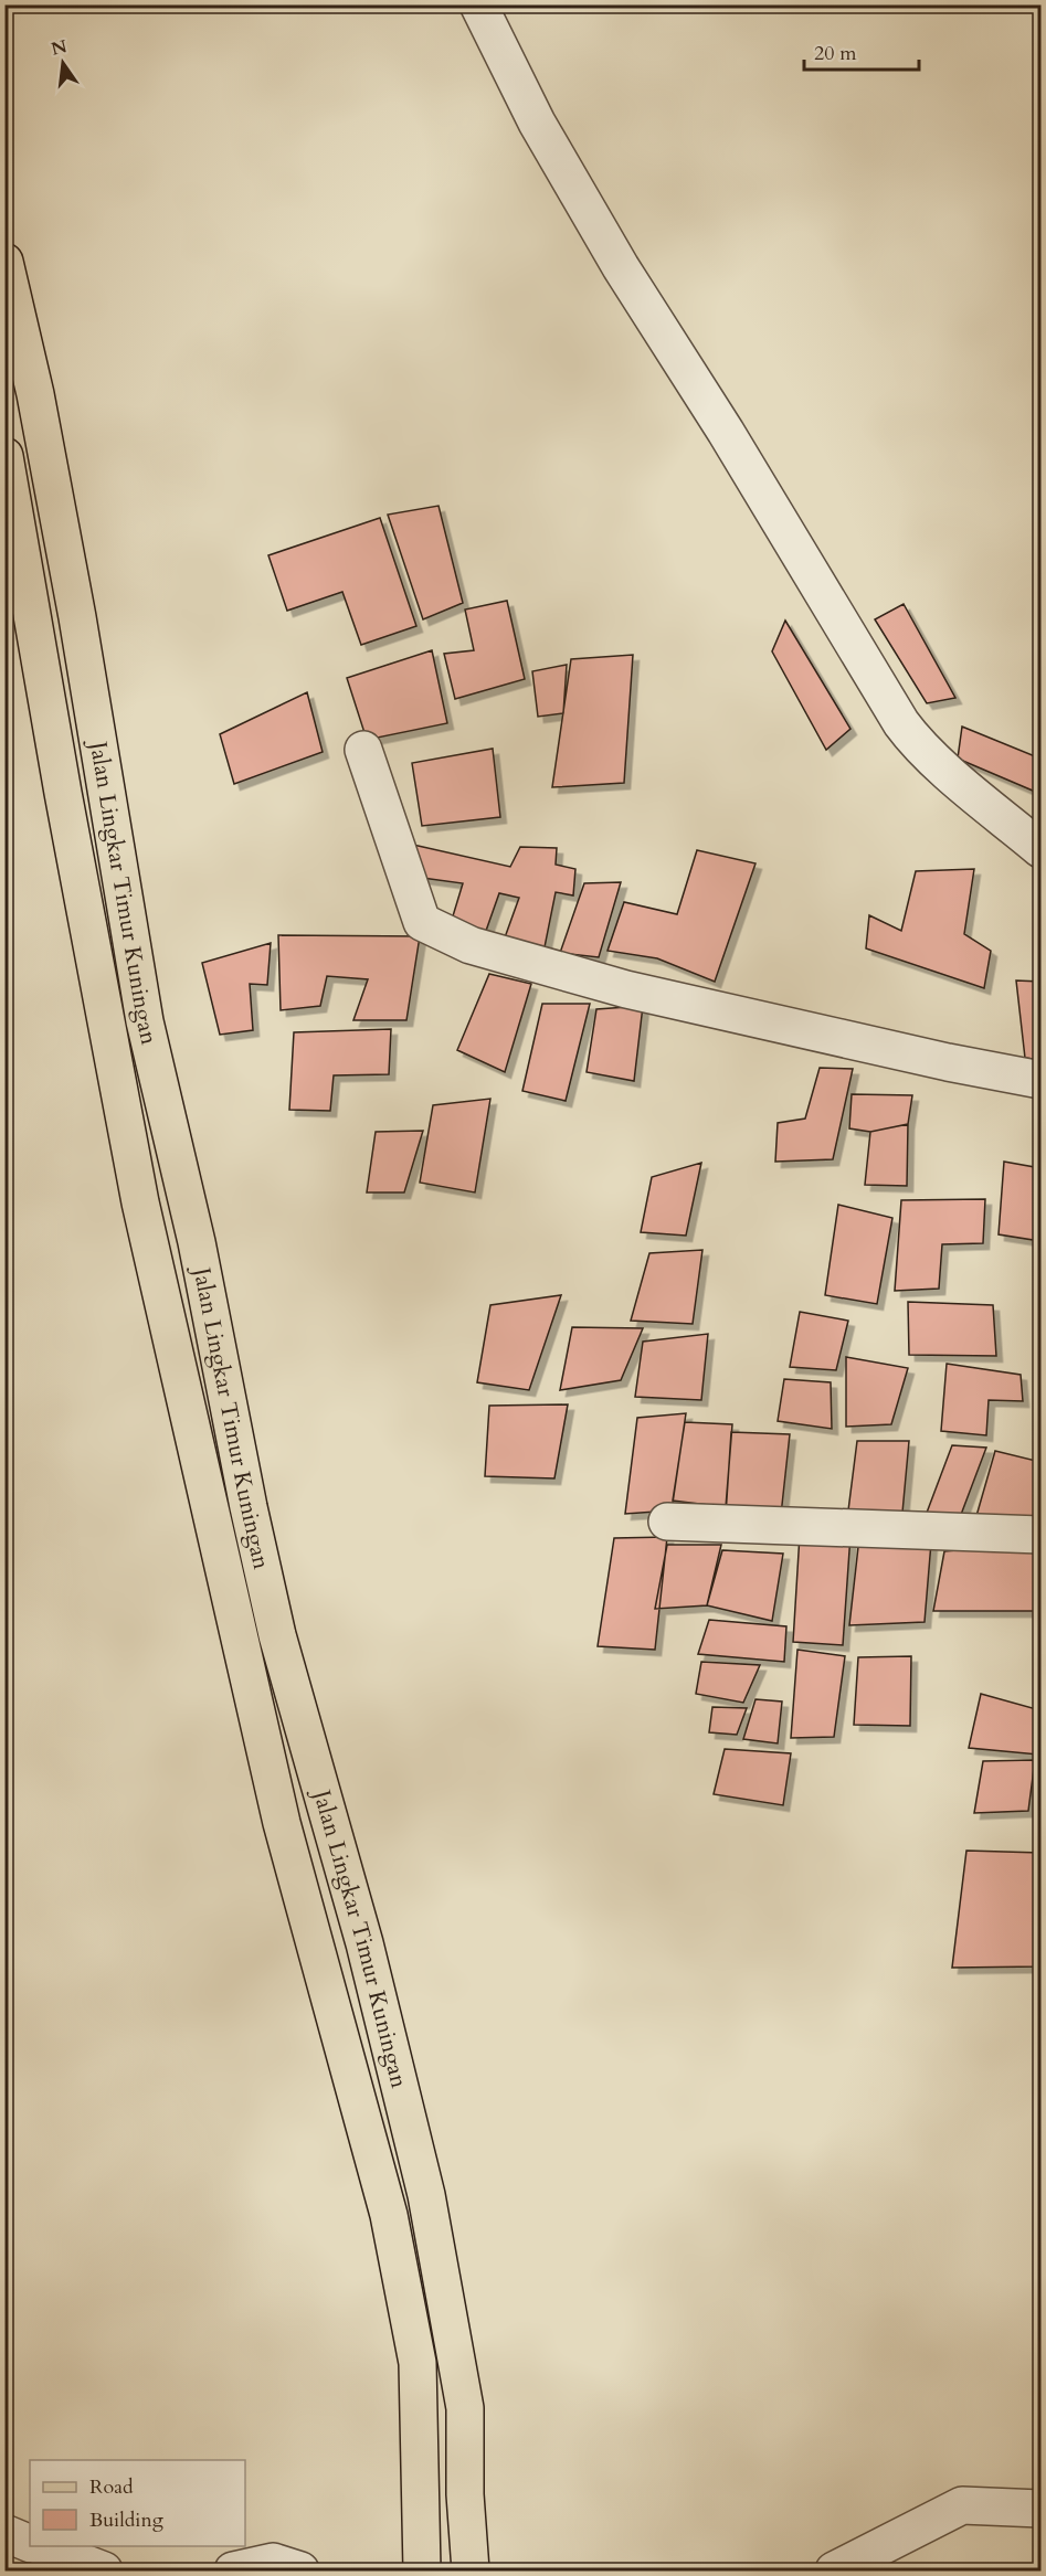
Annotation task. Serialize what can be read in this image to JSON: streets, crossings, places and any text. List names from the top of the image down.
{
  "streets": {
    "main road": ["Jalan Lingkar Timur Kuningan"]
  },
  "legend": ["Road", "Building"],
  "scale_bar": "20 m",
  "north": "top"
}
